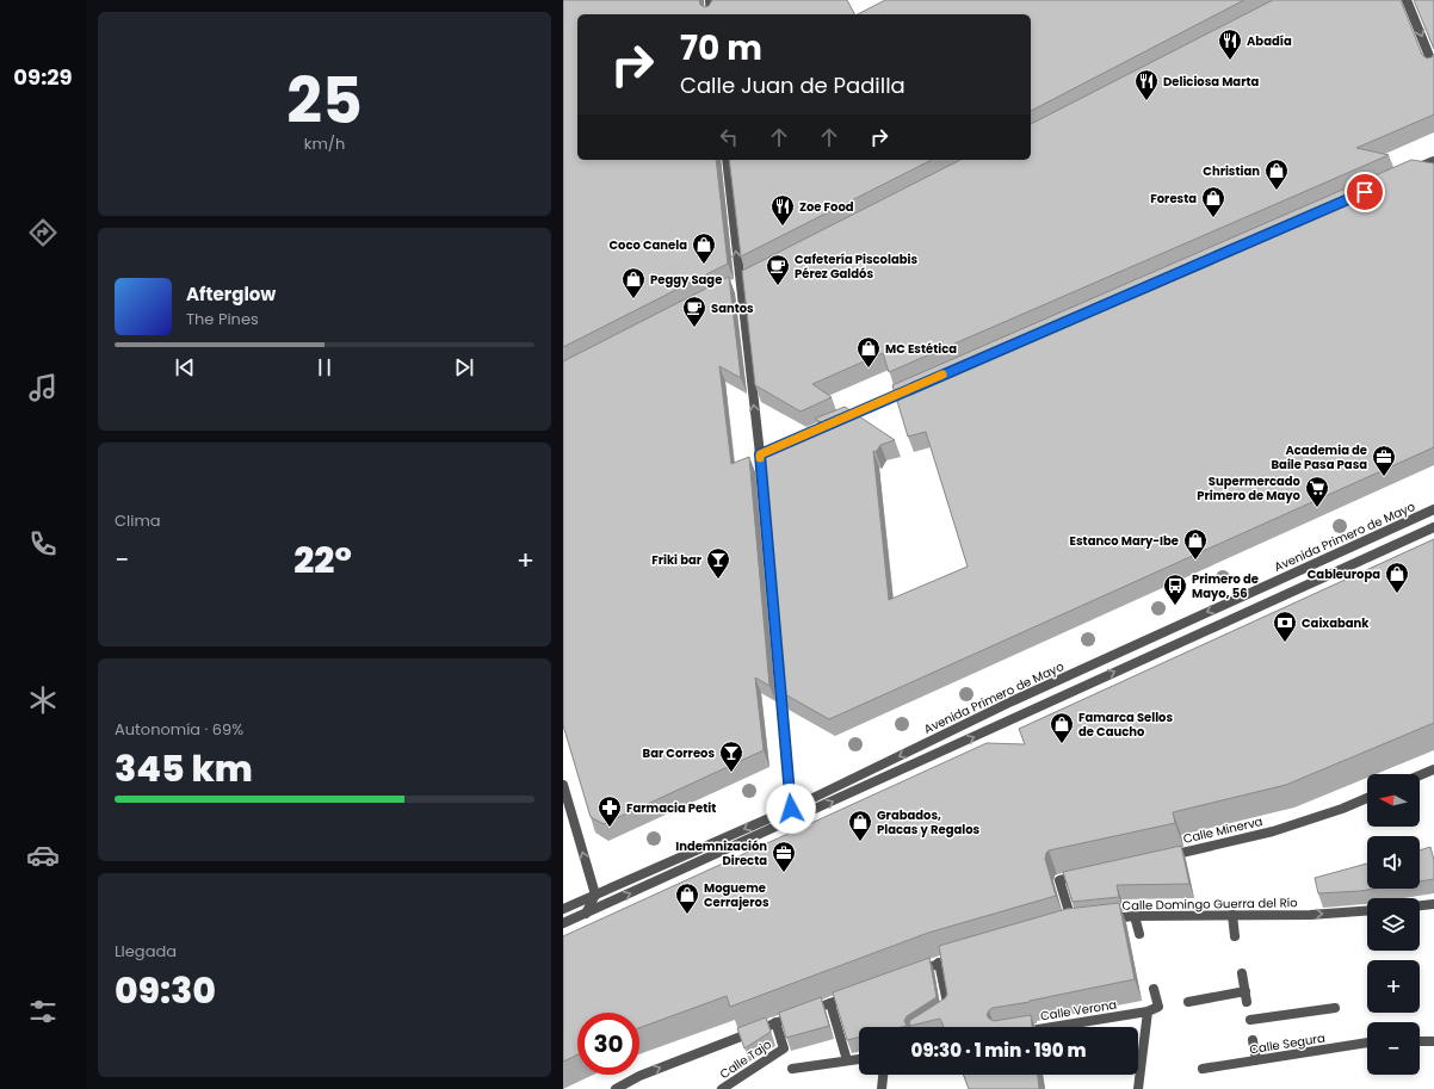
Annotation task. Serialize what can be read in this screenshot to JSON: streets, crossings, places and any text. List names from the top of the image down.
{
  "streets": {
    "street": [
      "Avenida Primero de Mayo",
      "Calle Minerva",
      "Calle Domingo Guerra del Río",
      "Calle Verona",
      "Calle Segura",
      "Calle Tajo"
    ]
  },
  "one_way": ["Calle Domingo Guerra del Río"],
  "places": {
    "restaurant": ["Abadía", "Deliciosa Marta", "Zoe Food"],
    "shop": [
      "Christian",
      "Foresta",
      "Coco Canela",
      "Peggy Sage",
      "MC Estética",
      "Estanco Mary-Ibe",
      "Cableuropa",
      "Famarca Sellos de Caucho",
      "Grabados, Placas y Regalos",
      "Mogueme Cerrajeros"
    ],
    "cafe": ["Cafetería Piscolabis Pérez Galdós", "Santos"],
    "office": ["Academia de Baile Pasa Pasa", "Indemnización Directa"],
    "supermarket": ["Supermercado Primero de Mayo"],
    "bar": ["Friki bar", "Bar Correos"],
    "bus stop": ["Primero de Mayo, 56"],
    "bank": ["Caixabank"],
    "pharmacy": ["Farmacia Petit"]
  },
  "north": "left",
  "page": {
    "tabs": "09:29",
    "tile": [
      ["25", "km/h"],
      "Clima",
      ["Autonomía · 69%", "345 km"],
      ["Llegada", "09:30"]
    ],
    "turn": ["70 m", "Calle Juan de Padilla"],
    "song": ["Afterglow", "The Pines"],
    "heat": ["−", "22°", "+"],
    "map_buttons": ["+", "−"],
    "limit": "30",
    "trip": "09:30 · 1 min · 190 m"
  }
}
